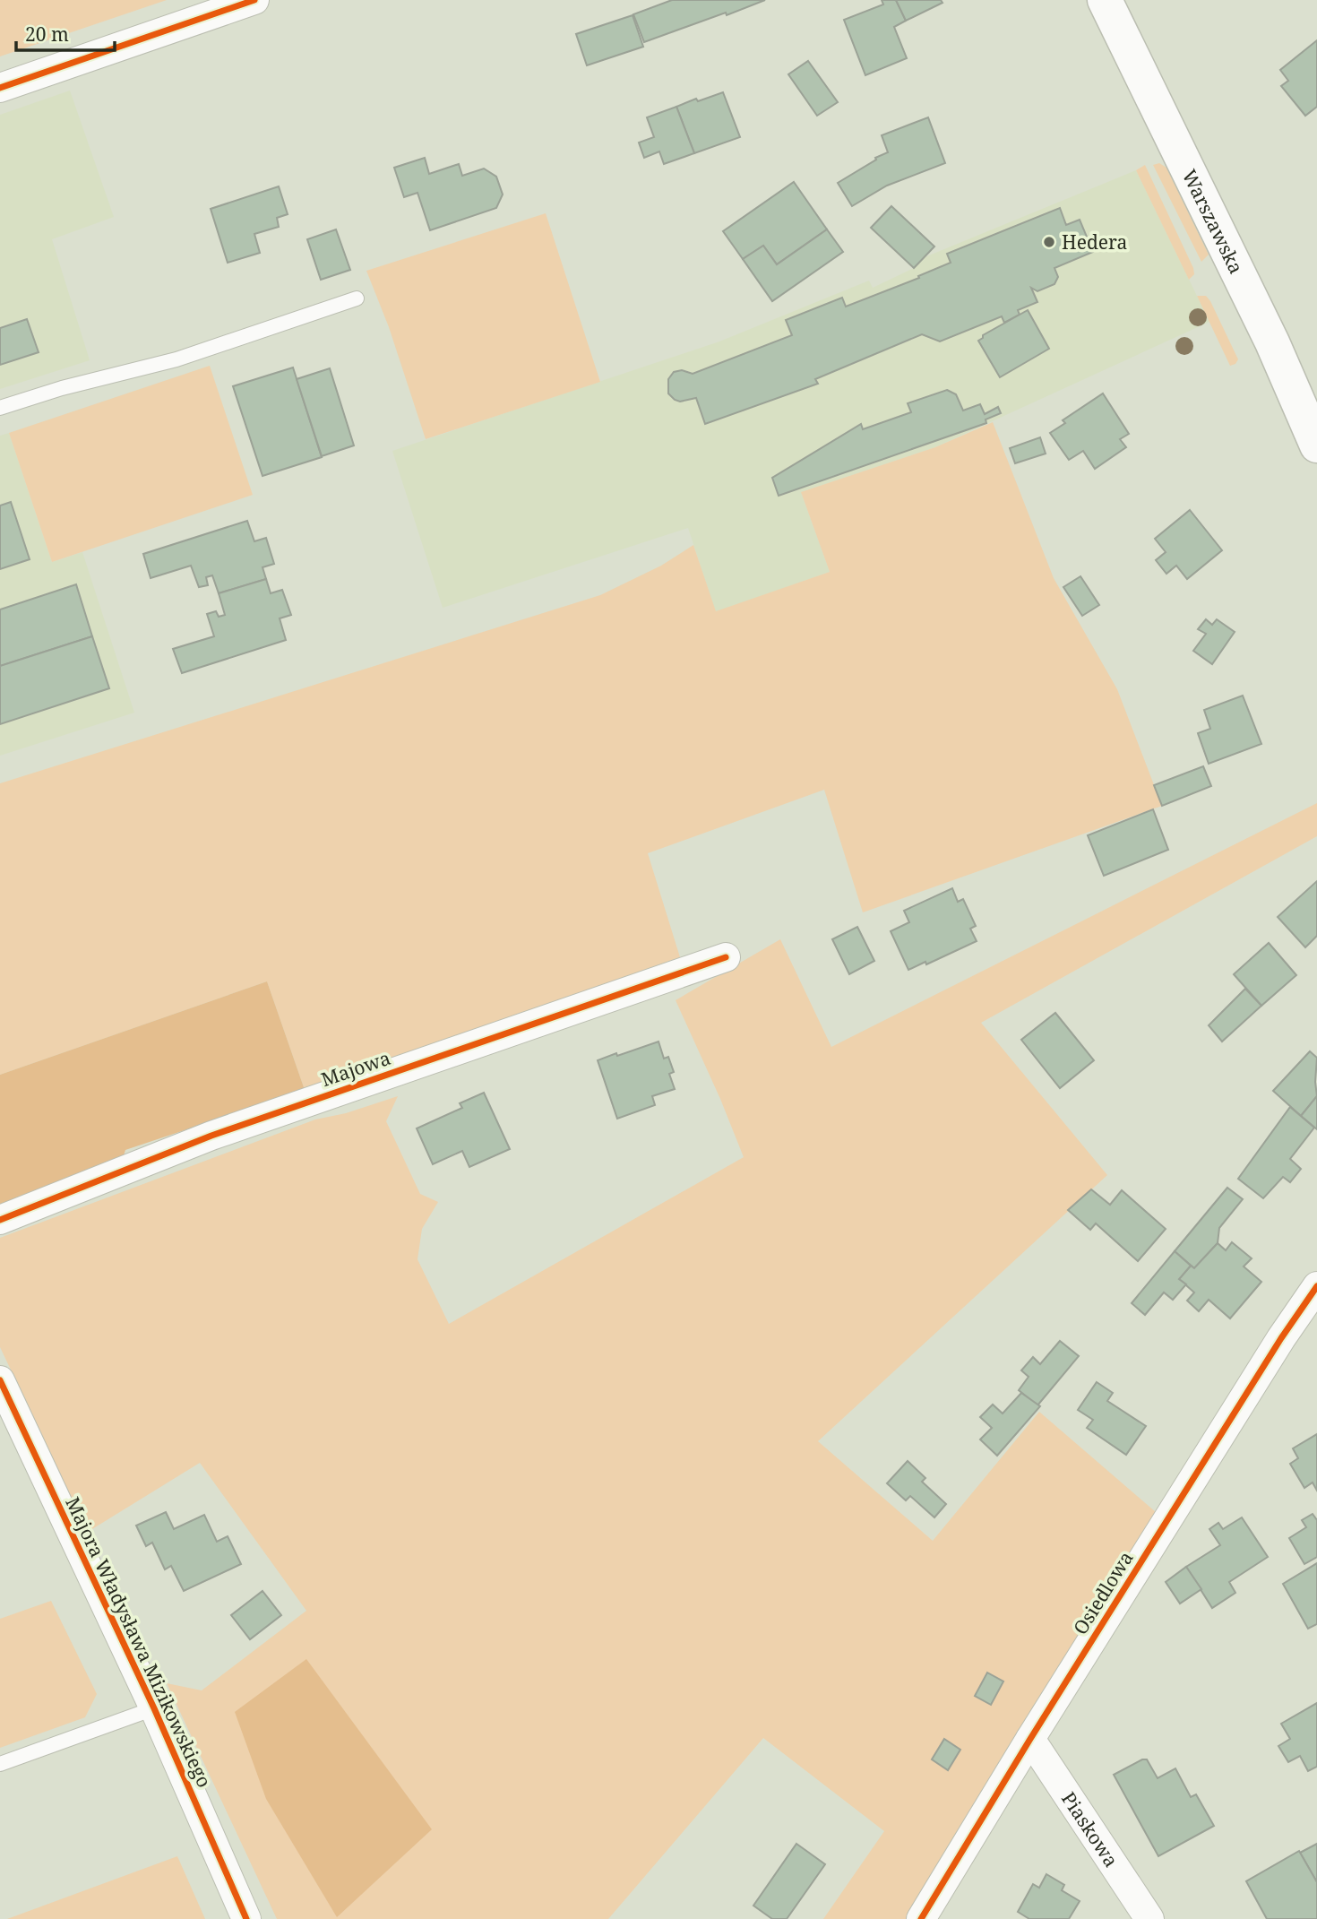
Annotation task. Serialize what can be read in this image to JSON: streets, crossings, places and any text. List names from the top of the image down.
{
  "streets": {
    "main road": ["Warszawska"],
    "street": [
      "Majowa",
      "Osiedlowa",
      "Majora Władysława Mizikowskiego",
      "Piaskowa"
    ]
  },
  "crossings": [
    ["Osiedlowa", "Piaskowa"]
  ],
  "places": ["Hedera"],
  "scale_bar": "20 m"
}
